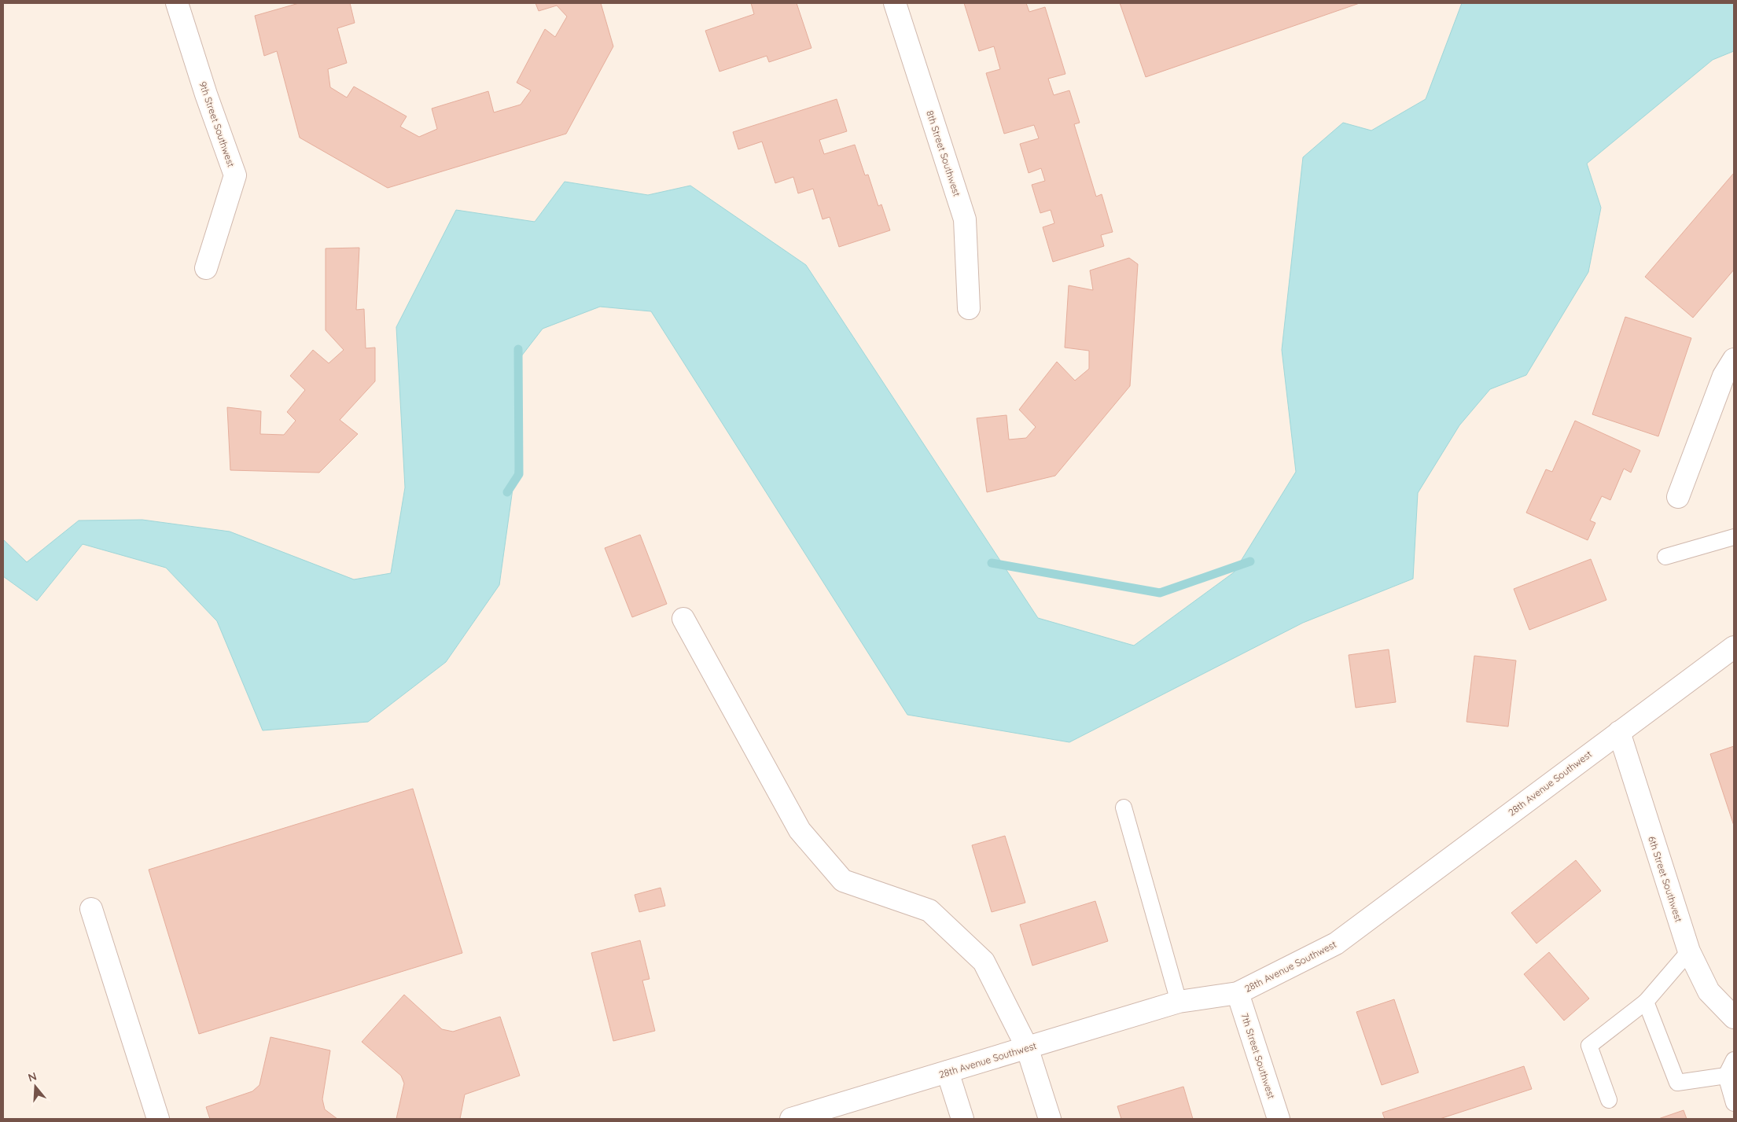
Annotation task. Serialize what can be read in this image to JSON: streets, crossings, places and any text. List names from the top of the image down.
{
  "streets": {
    "street": [
      "9th Street Southwest",
      "8th Street Southwest",
      "28th Avenue Southwest",
      "6th Street Southwest",
      "7th Street Southwest"
    ]
  },
  "crossings": [
    ["28th Avenue Southwest", "6th Street Southwest"],
    ["28th Avenue Southwest", "7th Street Southwest"]
  ],
  "north": "top"
}
